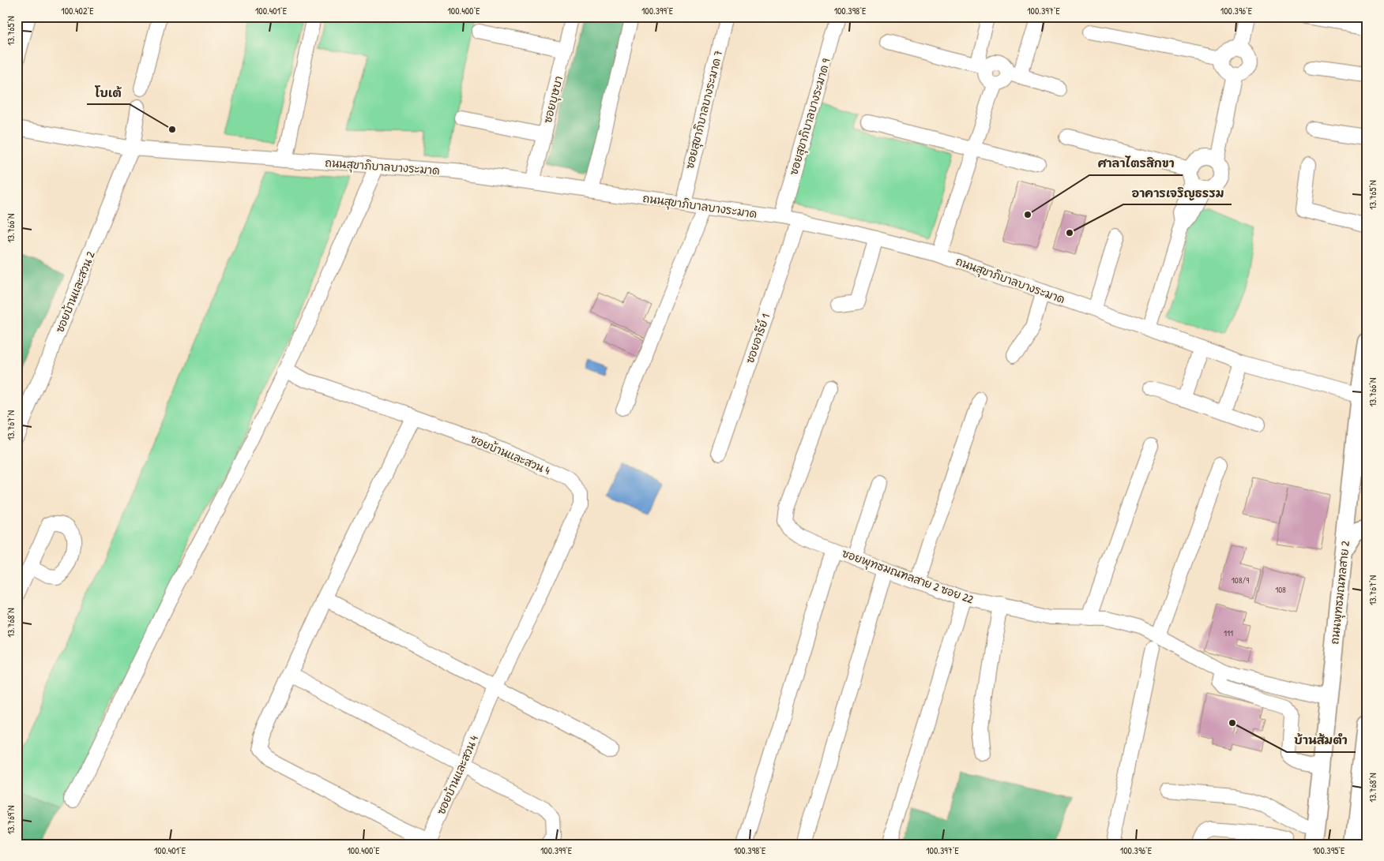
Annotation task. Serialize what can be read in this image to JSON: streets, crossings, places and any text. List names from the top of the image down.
{
  "streets": {
    "main road": ["ถนนพุทธมณฑลสาย 2"],
    "street": [
      "ซอยบุษบา",
      "ซอยสุขาภิบาลบางระมาด 7",
      "ซอยสุขาภิบาลบางระมาด 9",
      "ถนนสุขาภิบาลบางระมาด",
      "ซอยบ้านและสวน 2",
      "ซอยอารีย์ 1",
      "ซอยบ้านและสวน 4",
      "ซอยพุทธมณฑลสาย 2 ซอย 22"
    ]
  },
  "crossings": [
    ["ซอยบุษบา", "ถนนสุขาภิบาลบางระมาด"],
    ["ซอยสุขาภิบาลบางระมาด 7", "ถนนสุขาภิบาลบางระมาด"],
    ["ซอยสุขาภิบาลบางระมาด 9", "ถนนสุขาภิบาลบางระมาด"],
    ["ถนนสุขาภิบาลบางระมาด", "ซอยบ้านและสวน 2"],
    ["ถนนสุขาภิบาลบางระมาด", "ซอยอารีย์ 1"],
    ["ถนนสุขาภิบาลบางระมาด", "ถนนพุทธมณฑลสาย 2"],
    ["ซอยพุทธมณฑลสาย 2 ซอย 22", "ถนนพุทธมณฑลสาย 2"]
  ],
  "places": [
    "โบเต้",
    "ศาลาไตรสิกขา",
    "อาคารเจริญธรรม",
    "บ้านส้มตำ"
  ],
  "house_numbers": ["108/9", "108", "111"],
  "coordinates": [
    "100.402°E",
    "100.401°E",
    "100.400°E",
    "100.399°E",
    "100.398°E",
    "100.397°E",
    "100.396°E",
    "13.765°N",
    "13.766°N",
    "13.767°N",
    "13.768°N",
    "13.769°N",
    "100.395°E"
  ]
}
